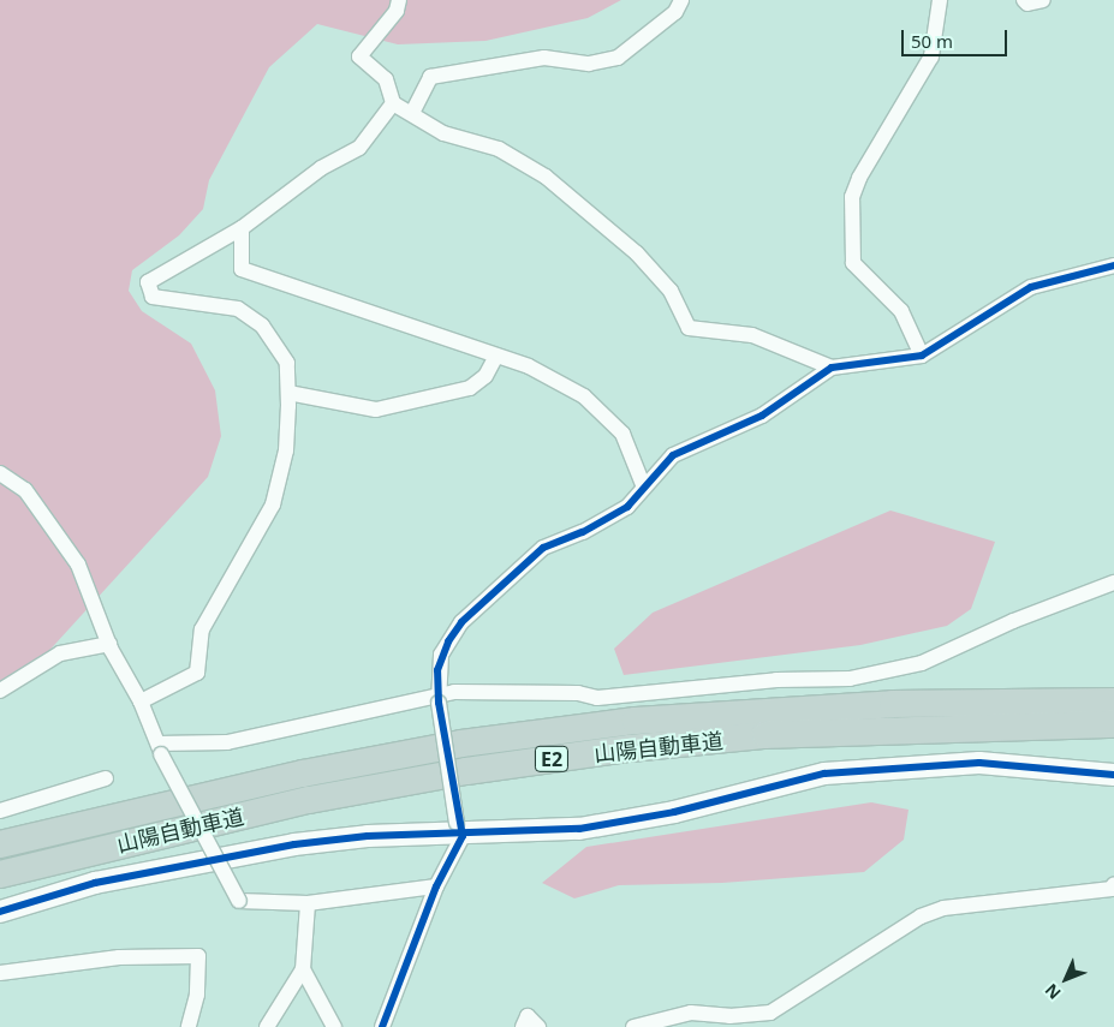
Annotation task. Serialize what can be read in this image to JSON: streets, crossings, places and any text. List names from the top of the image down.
{
  "streets": {
    "highway": ["山陽自動車道", "E2"]
  },
  "scale_bar": "50 m",
  "north": "bottom left"
}
